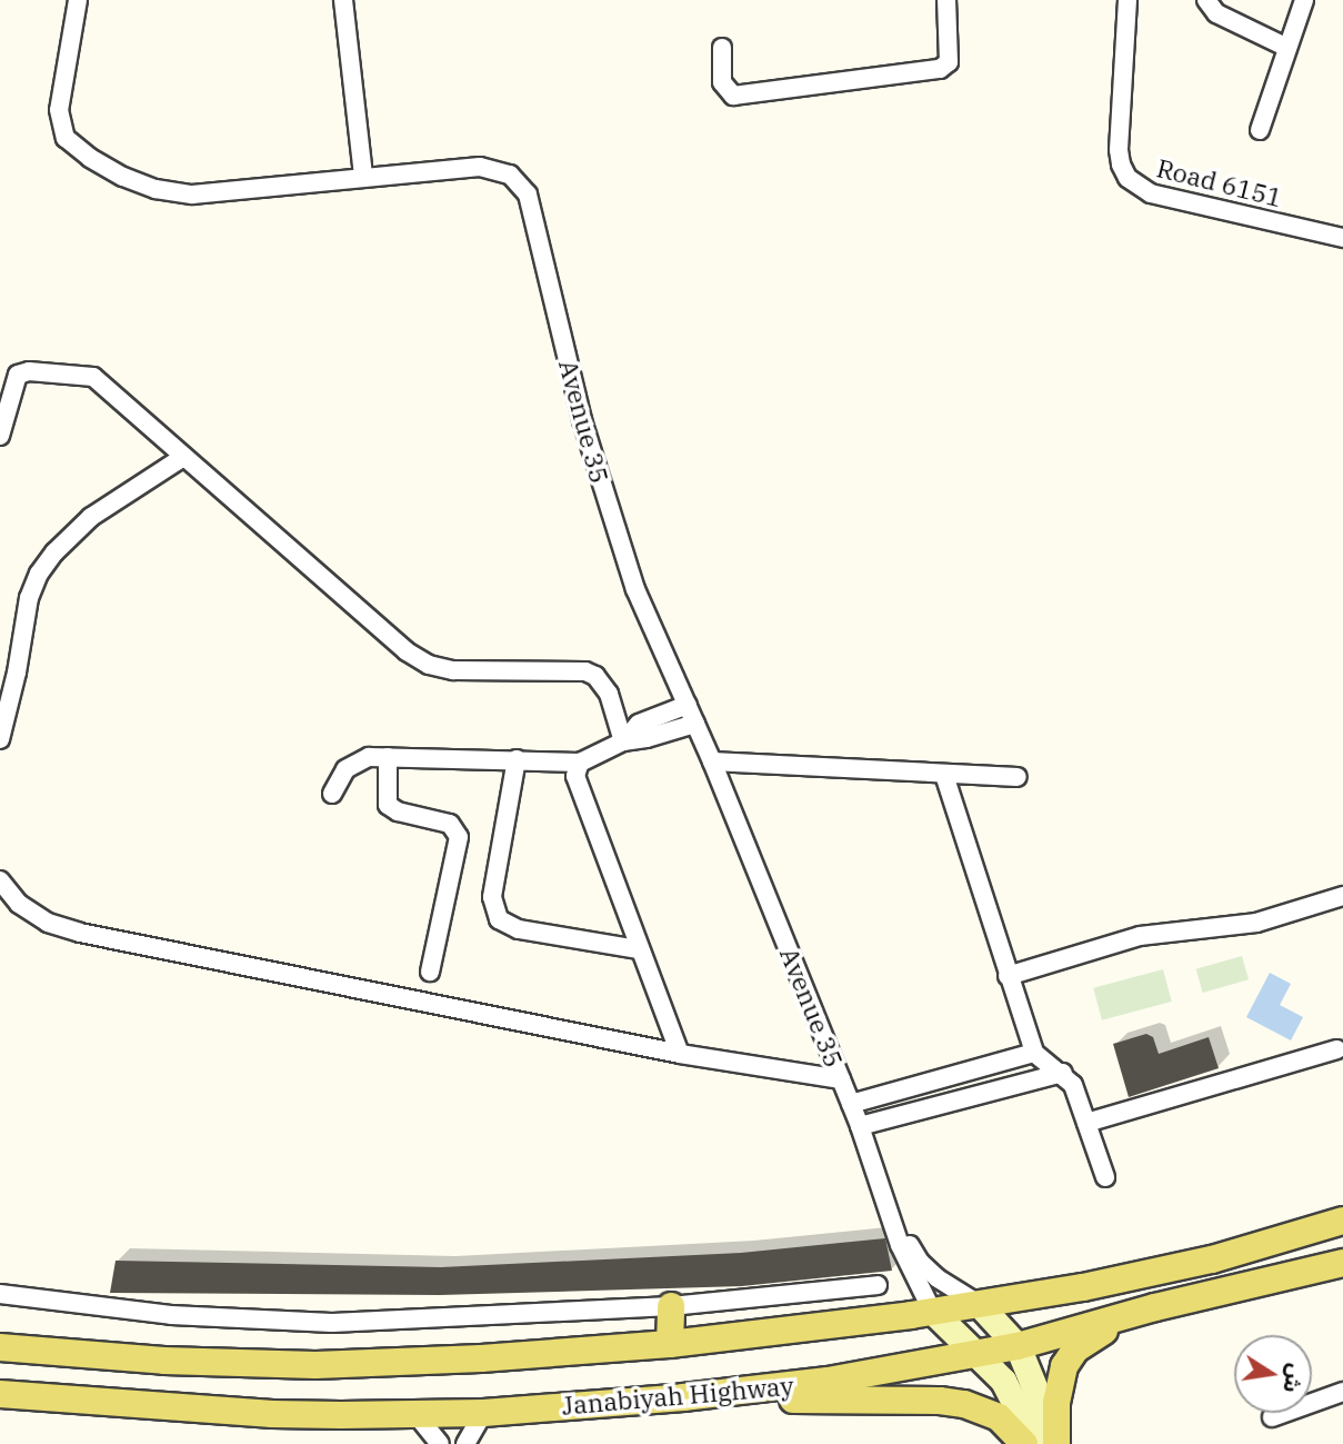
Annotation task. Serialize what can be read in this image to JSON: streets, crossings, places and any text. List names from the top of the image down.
{
  "streets": {
    "main road": ["Janabiyah Highway"],
    "street": ["Road 6151", "Avenue 35"]
  },
  "crossings": [
    ["Avenue 35", "Janabiyah Highway"]
  ],
  "north": "right"
}
